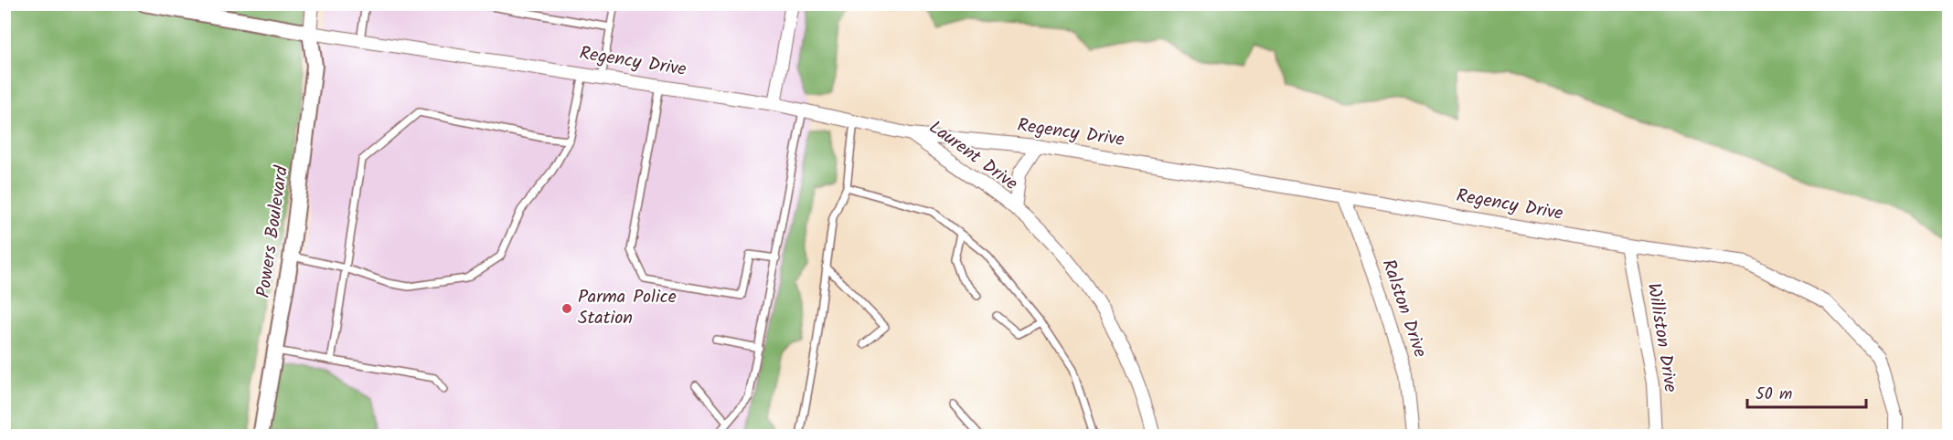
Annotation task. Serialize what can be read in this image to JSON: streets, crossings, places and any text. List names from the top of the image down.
{
  "streets": {
    "street": [
      "Regency Drive",
      "Laurent Drive",
      "Powers Boulevard",
      "Ralston Drive",
      "Williston Drive"
    ]
  },
  "crossings": [
    ["Regency Drive", "Laurent Drive"],
    ["Regency Drive", "Powers Boulevard"],
    ["Regency Drive", "Ralston Drive"],
    ["Regency Drive", "Williston Drive"]
  ],
  "places": ["Parma Police Station"],
  "scale_bar": "50 m"
}
